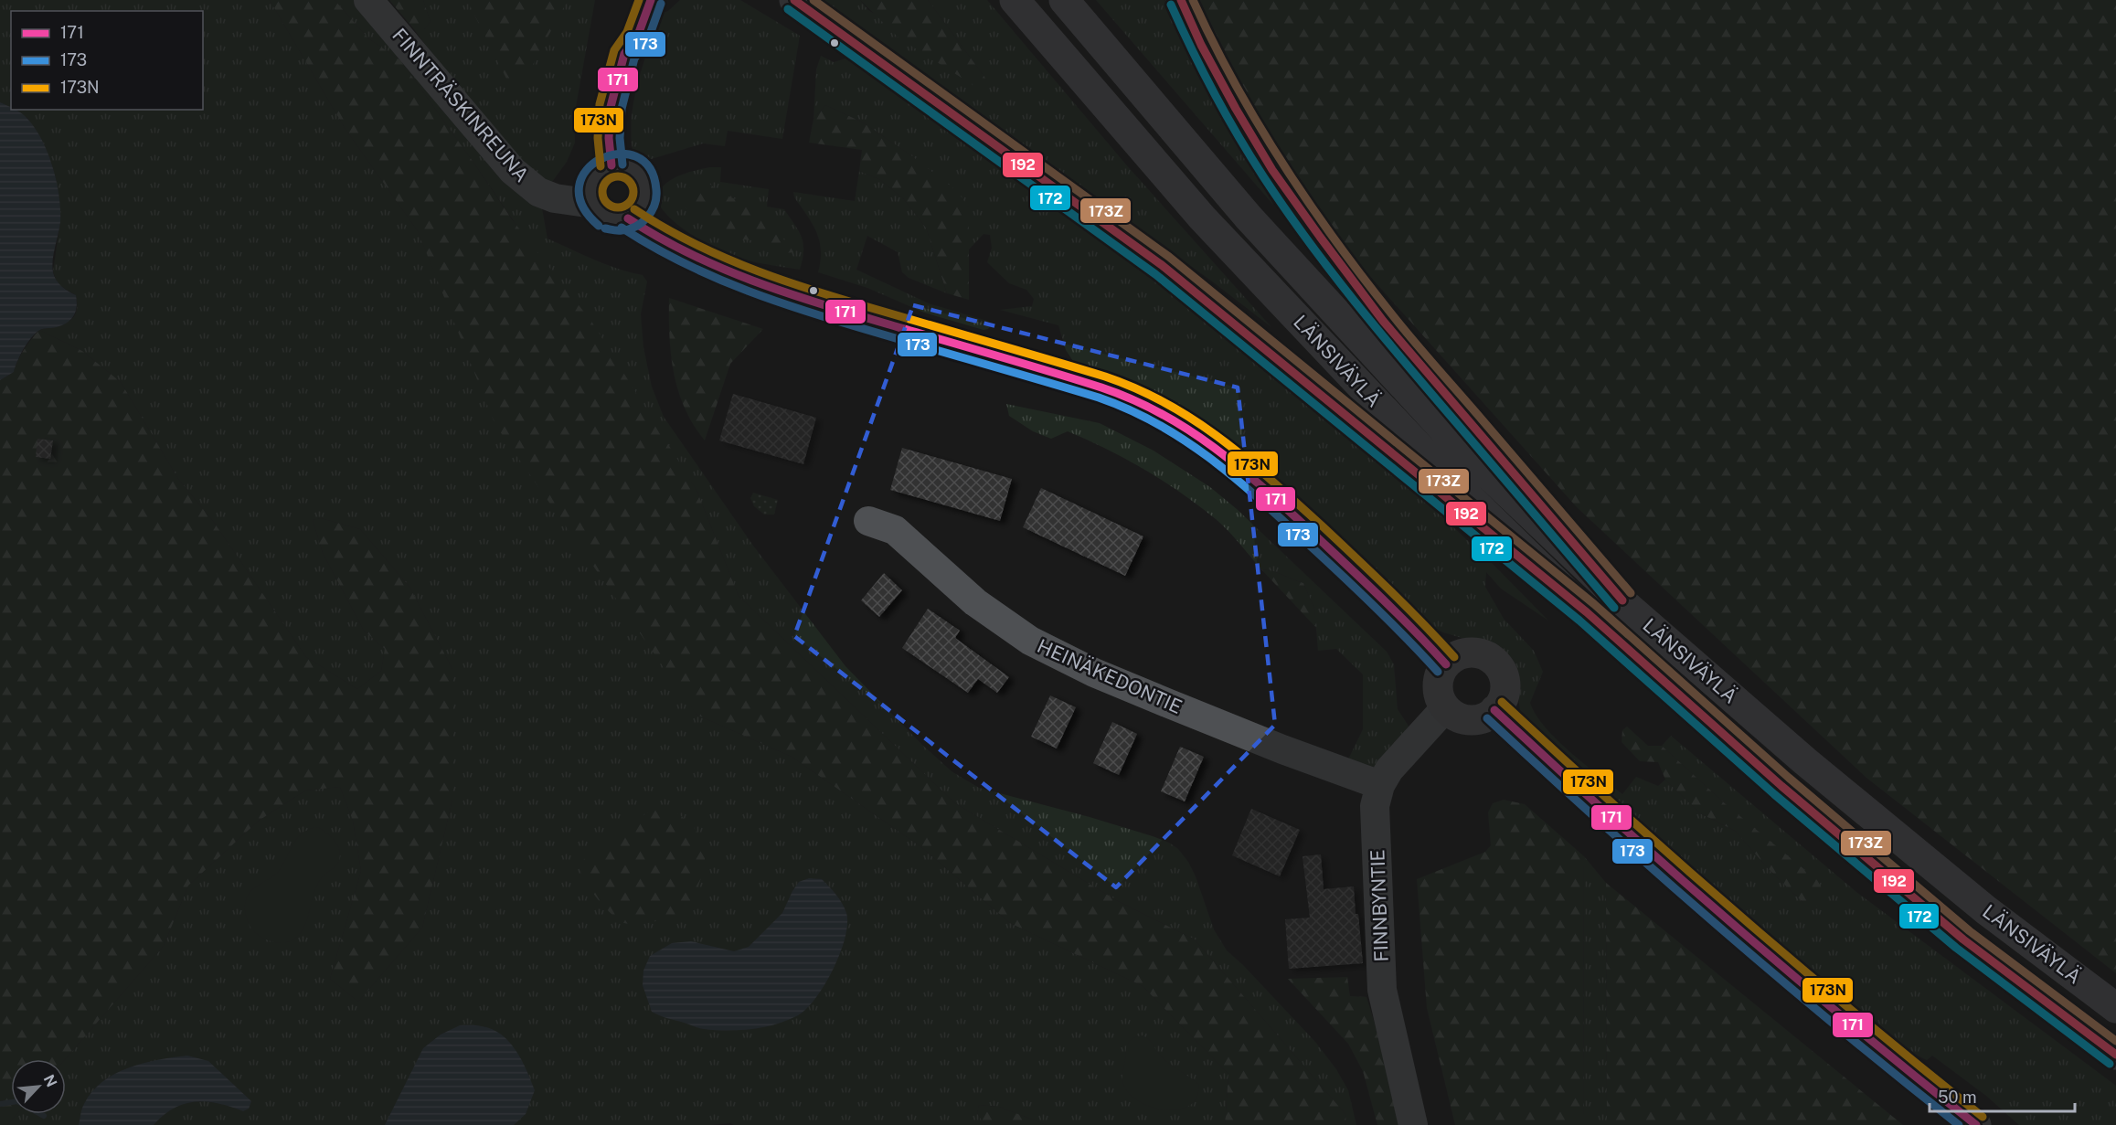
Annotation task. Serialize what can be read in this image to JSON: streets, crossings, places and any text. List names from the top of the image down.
{
  "streets": {
    "highway": ["LÄNSIVÄYLÄ"],
    "street": ["FINNTRÄSKINREUNA", "HEINÄKEDONTIE", "FINNBYNTIE"]
  },
  "crossings": [
    ["HEINÄKEDONTIE", "FINNBYNTIE"]
  ],
  "lines": [
    "transit line 171",
    "transit line 173N",
    "transit line 192",
    "transit line 173Z",
    "transit line 173",
    "transit line 172"
  ],
  "legend": ["171", "173", "173N"],
  "scale_bar": "50 m",
  "north": "top right"
}
